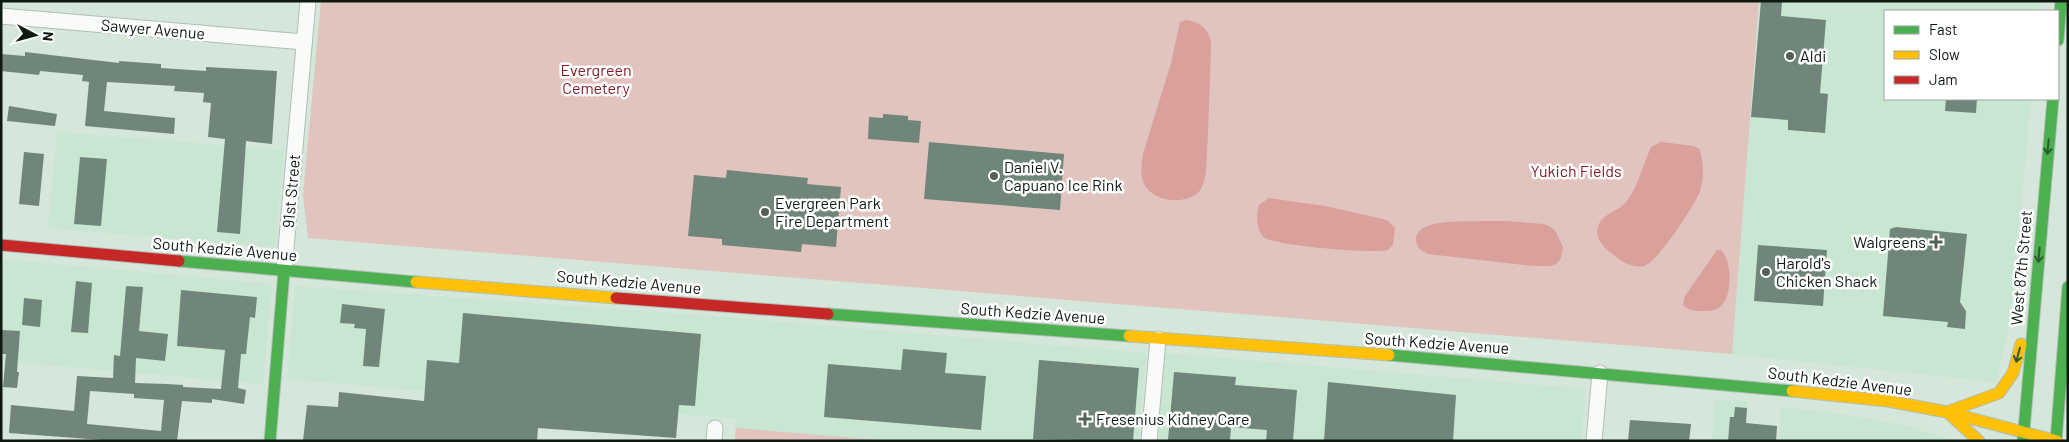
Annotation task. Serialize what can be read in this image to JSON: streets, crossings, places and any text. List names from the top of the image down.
{
  "streets": {
    "main road": ["91st Street", "South Kedzie Avenue", "West 87th Street"],
    "street": ["Sawyer Avenue"]
  },
  "crossings": [
    ["Sawyer Avenue", "91st Street"],
    ["91st Street", "South Kedzie Avenue"],
    ["South Kedzie Avenue", "West 87th Street"]
  ],
  "one_way": ["West 87th Street"],
  "parks": ["Evergreen Cemetery", "Yukich Fields"],
  "places": {
    "other": [
      "Aldi",
      "Daniel V. Capuano Ice Rink",
      "Evergreen Park Fire Department",
      "Harold's Chicken Shack"
    ],
    "health": ["Walgreens", "Fresenius Kidney Care"]
  },
  "legend": ["Fast", "Slow", "Jam"],
  "north": "right"
}
